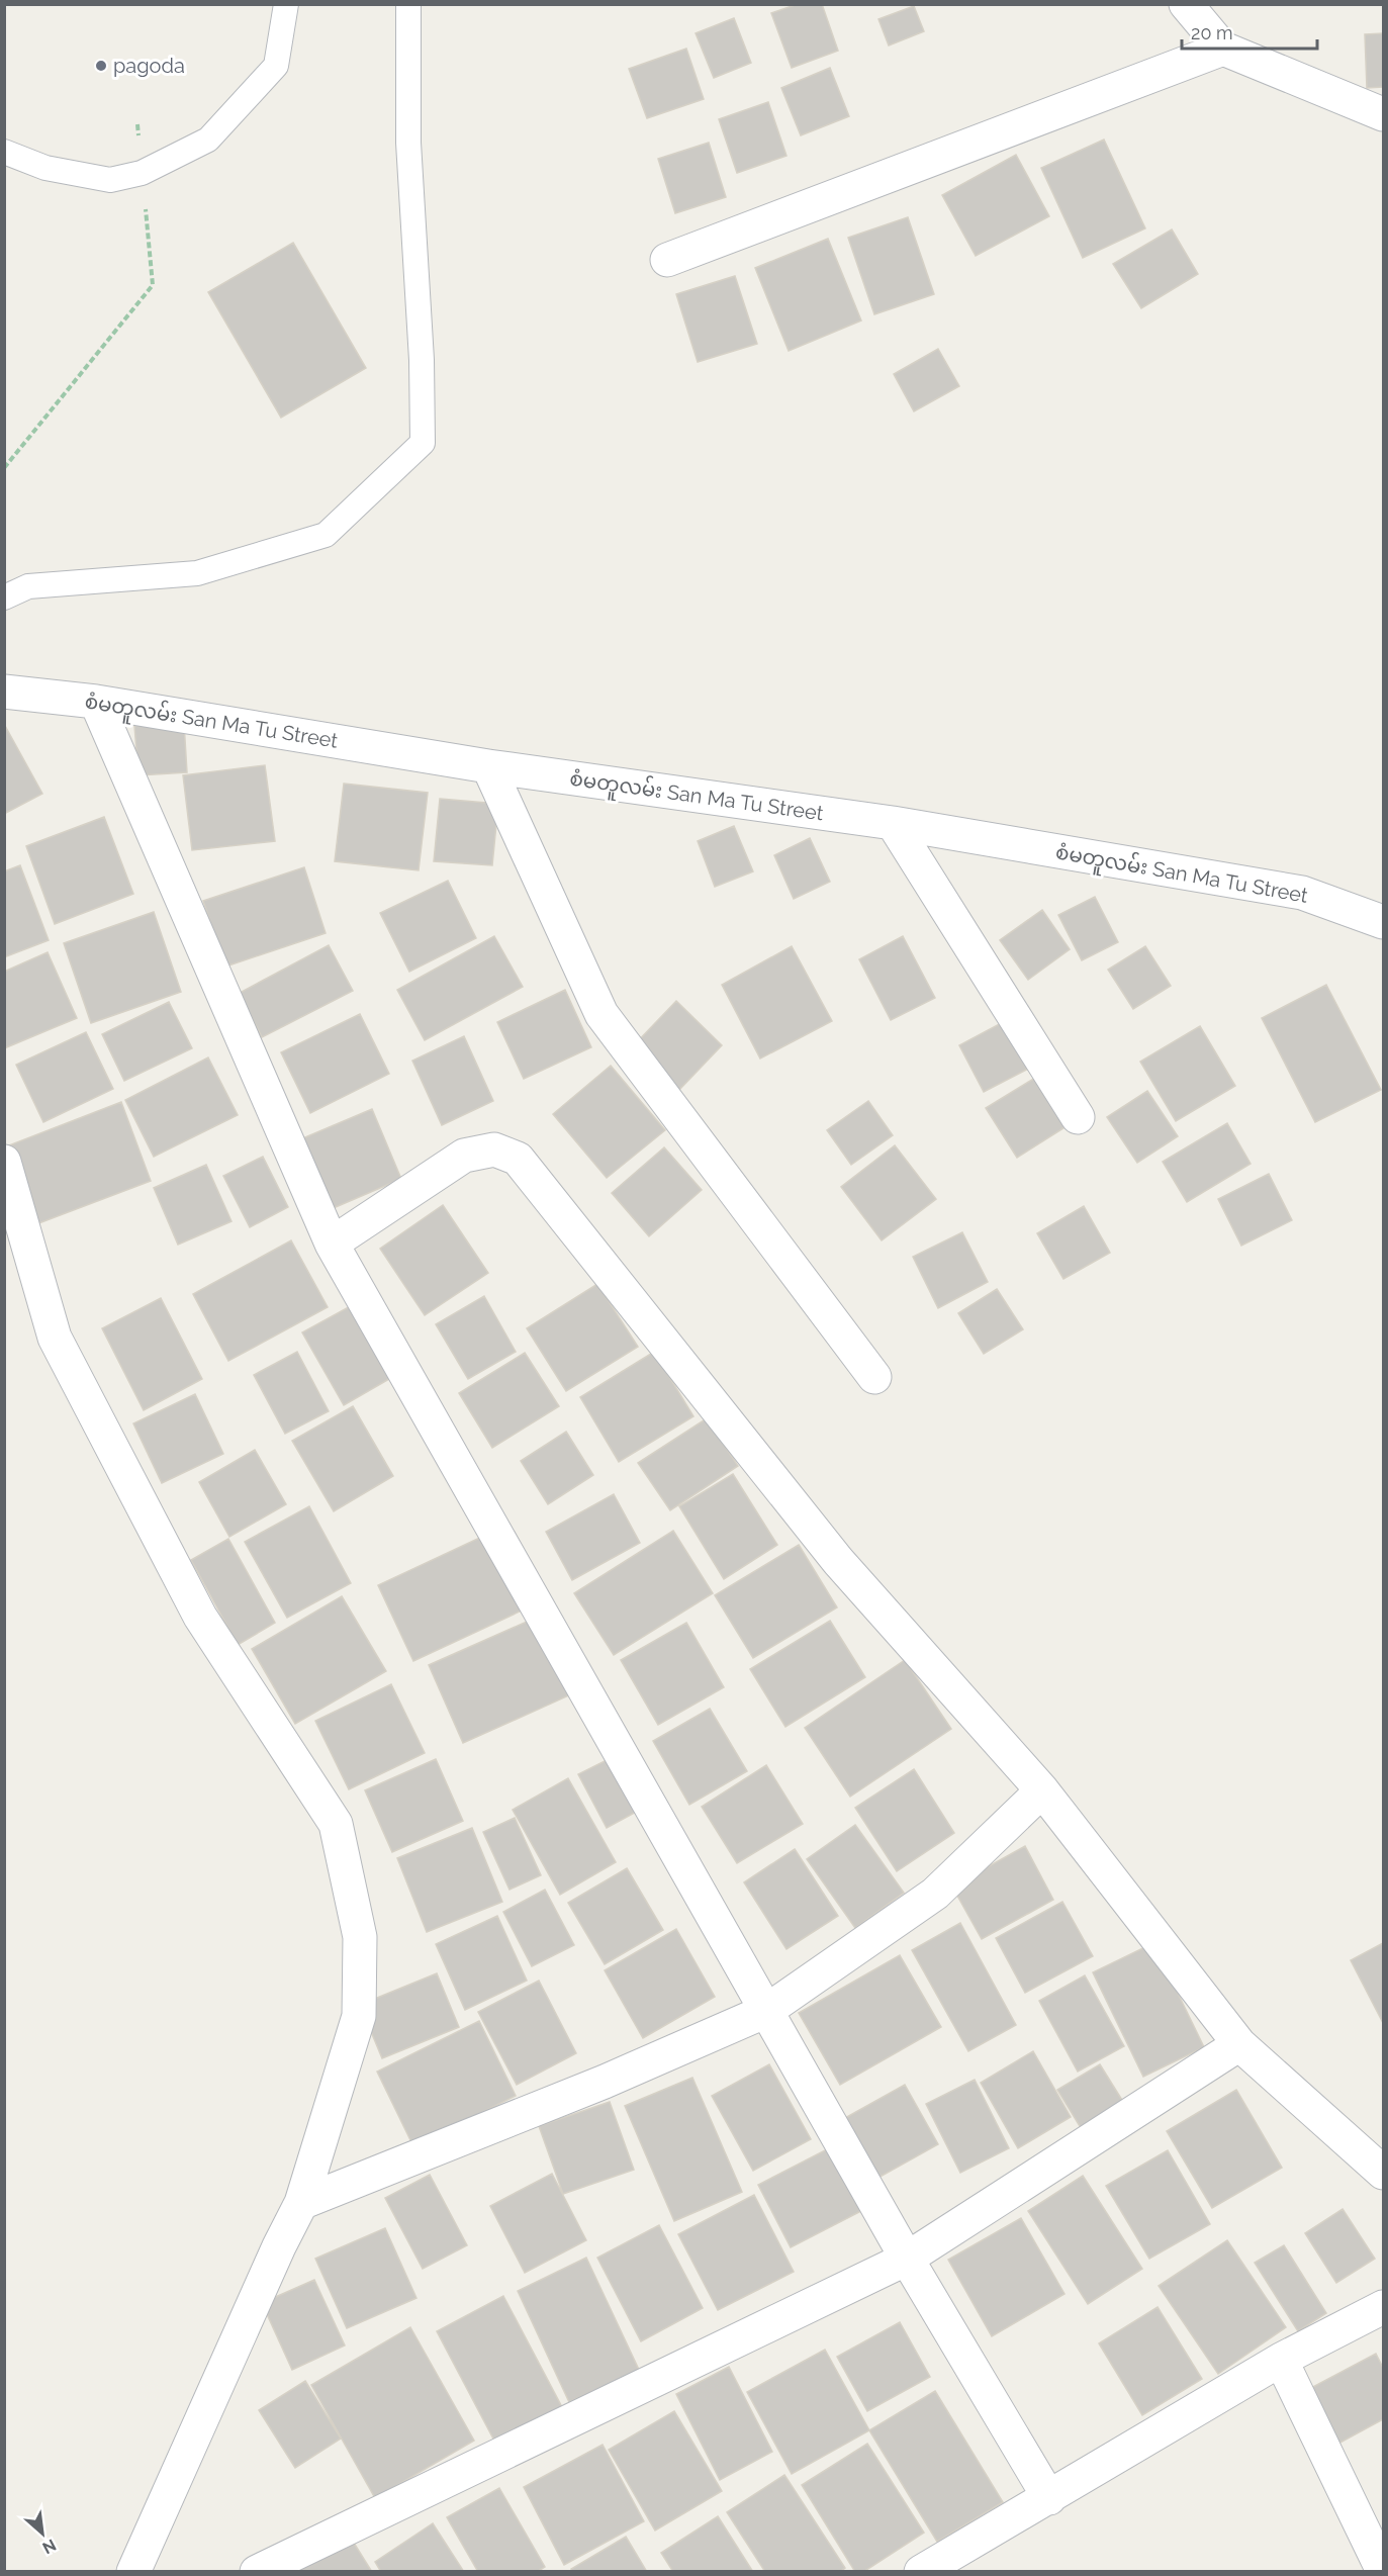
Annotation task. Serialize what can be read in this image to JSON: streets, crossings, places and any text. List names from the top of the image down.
{
  "streets": {
    "street": ["စံမတူလမ်း San Ma Tu Street"]
  },
  "places": ["pagoda"],
  "scale_bar": "20 m",
  "north": "bottom right"
}
